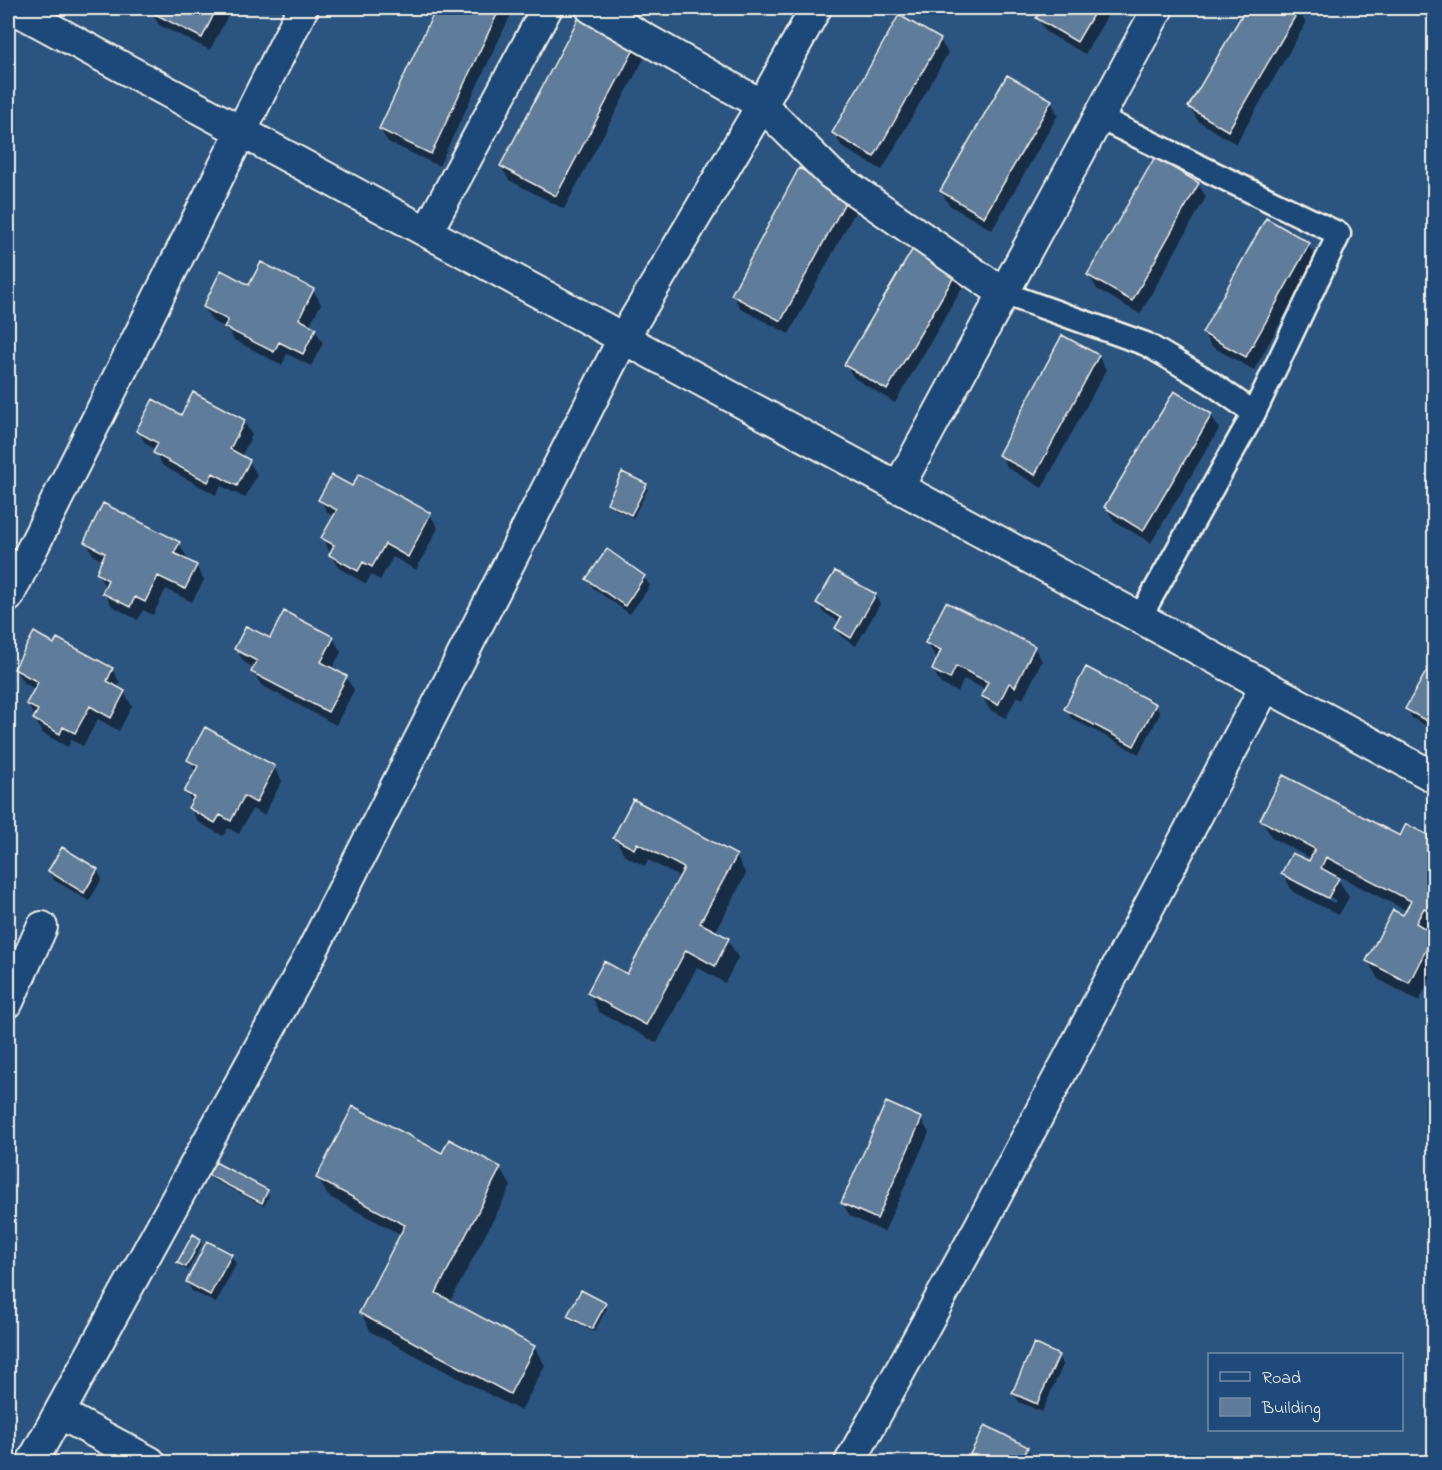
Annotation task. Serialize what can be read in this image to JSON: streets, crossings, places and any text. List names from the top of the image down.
{
  "legend": ["Road", "Building"]
}
